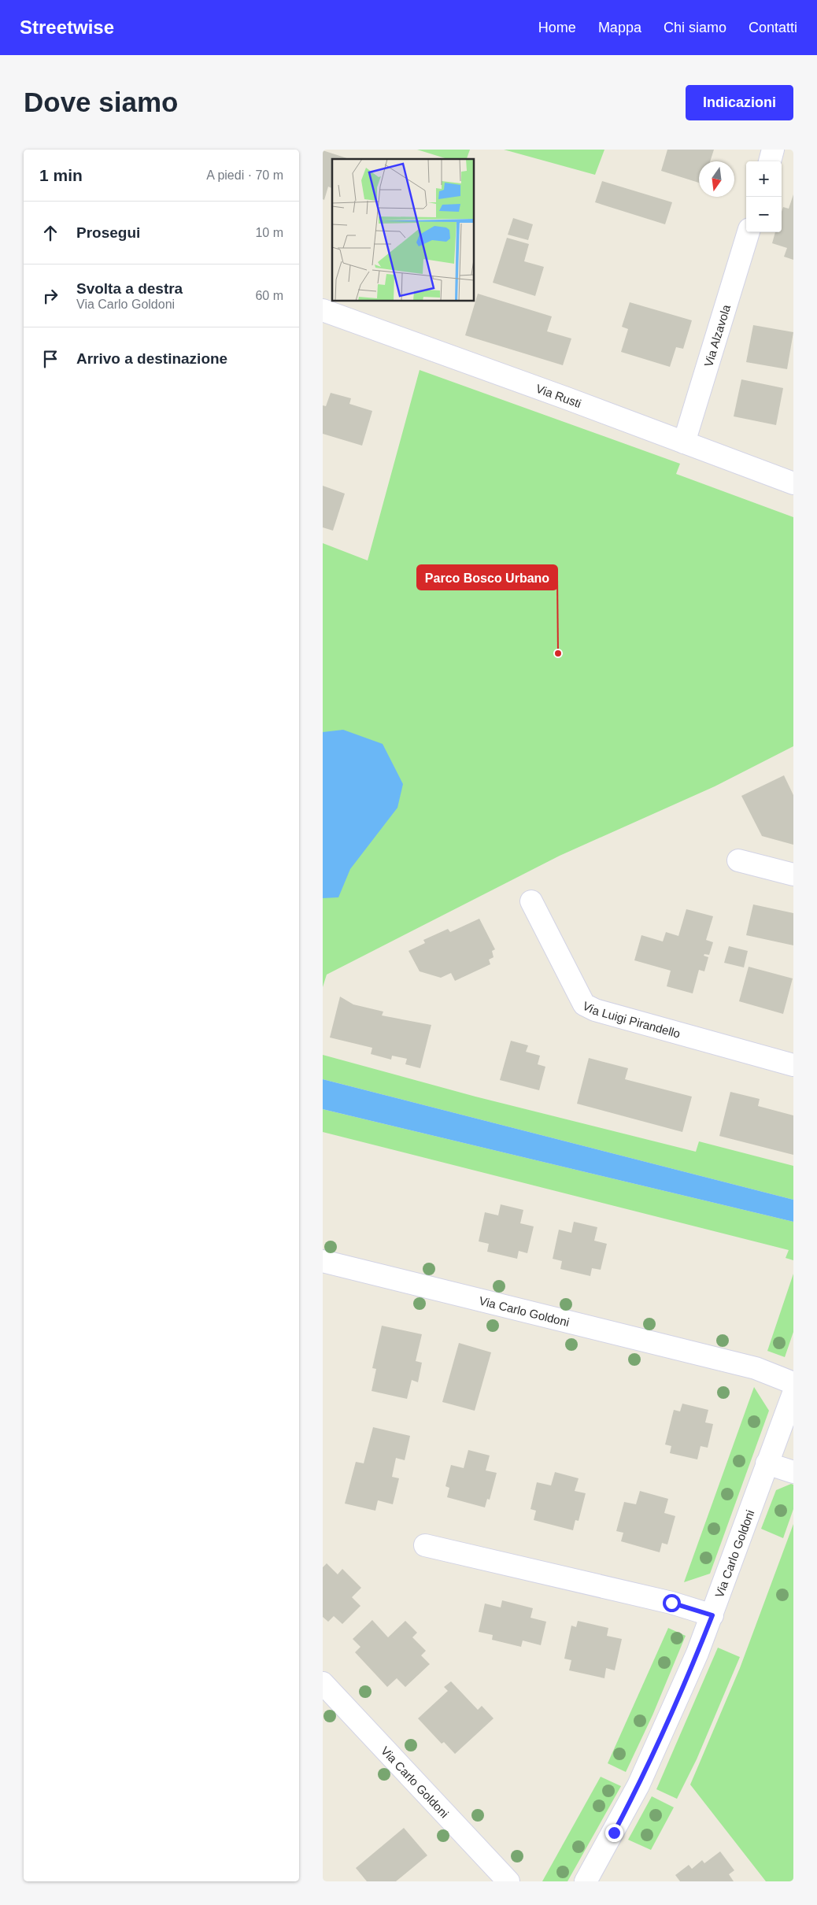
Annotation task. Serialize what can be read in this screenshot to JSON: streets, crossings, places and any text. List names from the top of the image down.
{
  "streets": {
    "street": [
      "Via Alzavola",
      "Via Rusti",
      "Via Luigi Pirandello",
      "Via Carlo Goldoni"
    ]
  },
  "crossings": [
    ["Via Alzavola", "Via Rusti"]
  ],
  "places": ["Parco Bosco Urbano"],
  "north": "bottom",
  "page": {
    "header": "Streetwise",
    "nav": [
      "Home",
      "Mappa",
      "Chi siamo",
      "Contatti"
    ],
    "buttons": "Indicazioni",
    "title": "Dove siamo",
    "heading": ["1 min", "A piedi · 70 m"],
    "map_buttons": ["+", "−"],
    "list": [
      ["Prosegui", "10 m"],
      ["Svolta a destra", "Via Carlo Goldoni", "60 m"],
      "Arrivo a destinazione"
    ]
  }
}
